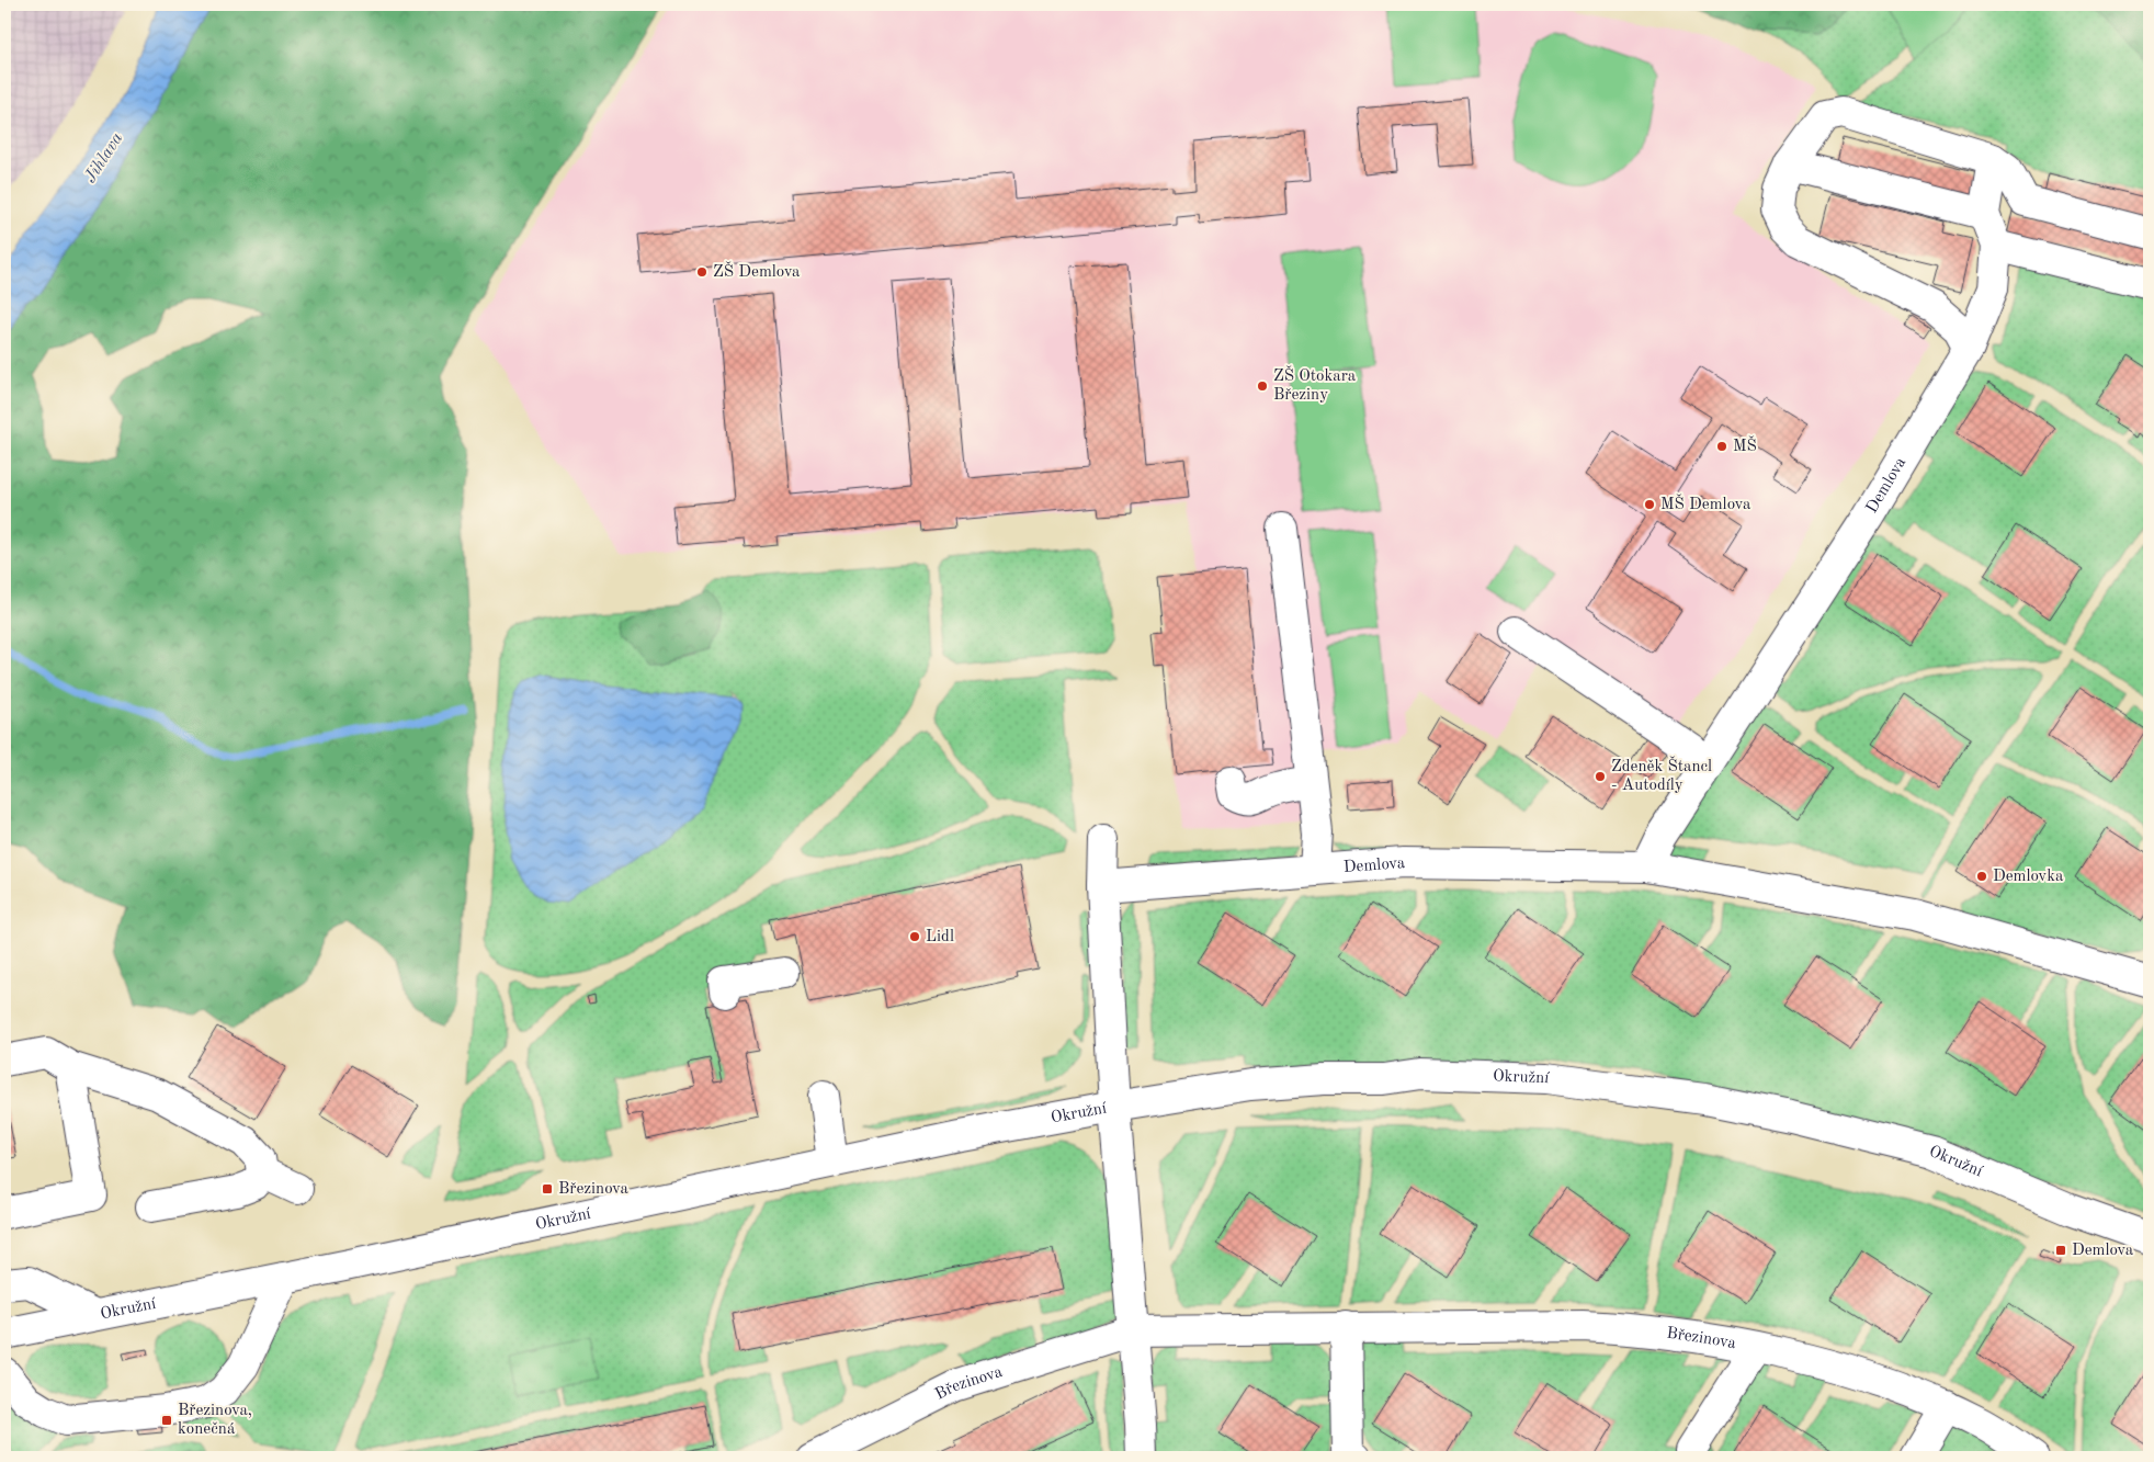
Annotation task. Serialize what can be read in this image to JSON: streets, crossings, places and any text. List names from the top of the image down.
{
  "streets": {
    "street": ["Demlova", "Okružní", "Březinova"]
  },
  "water": ["Jihlava"],
  "places": {
    "other": [
      "ZŠ Demlova",
      "ZŠ Otokara Březiny",
      "MŠ",
      "MŠ Demlova",
      "Zdeněk Štancl - Autodíly",
      "Demlovka",
      "Lidl"
    ],
    "transit": ["Březinova", "Demlova", "Březinova, konečná"]
  }
}
